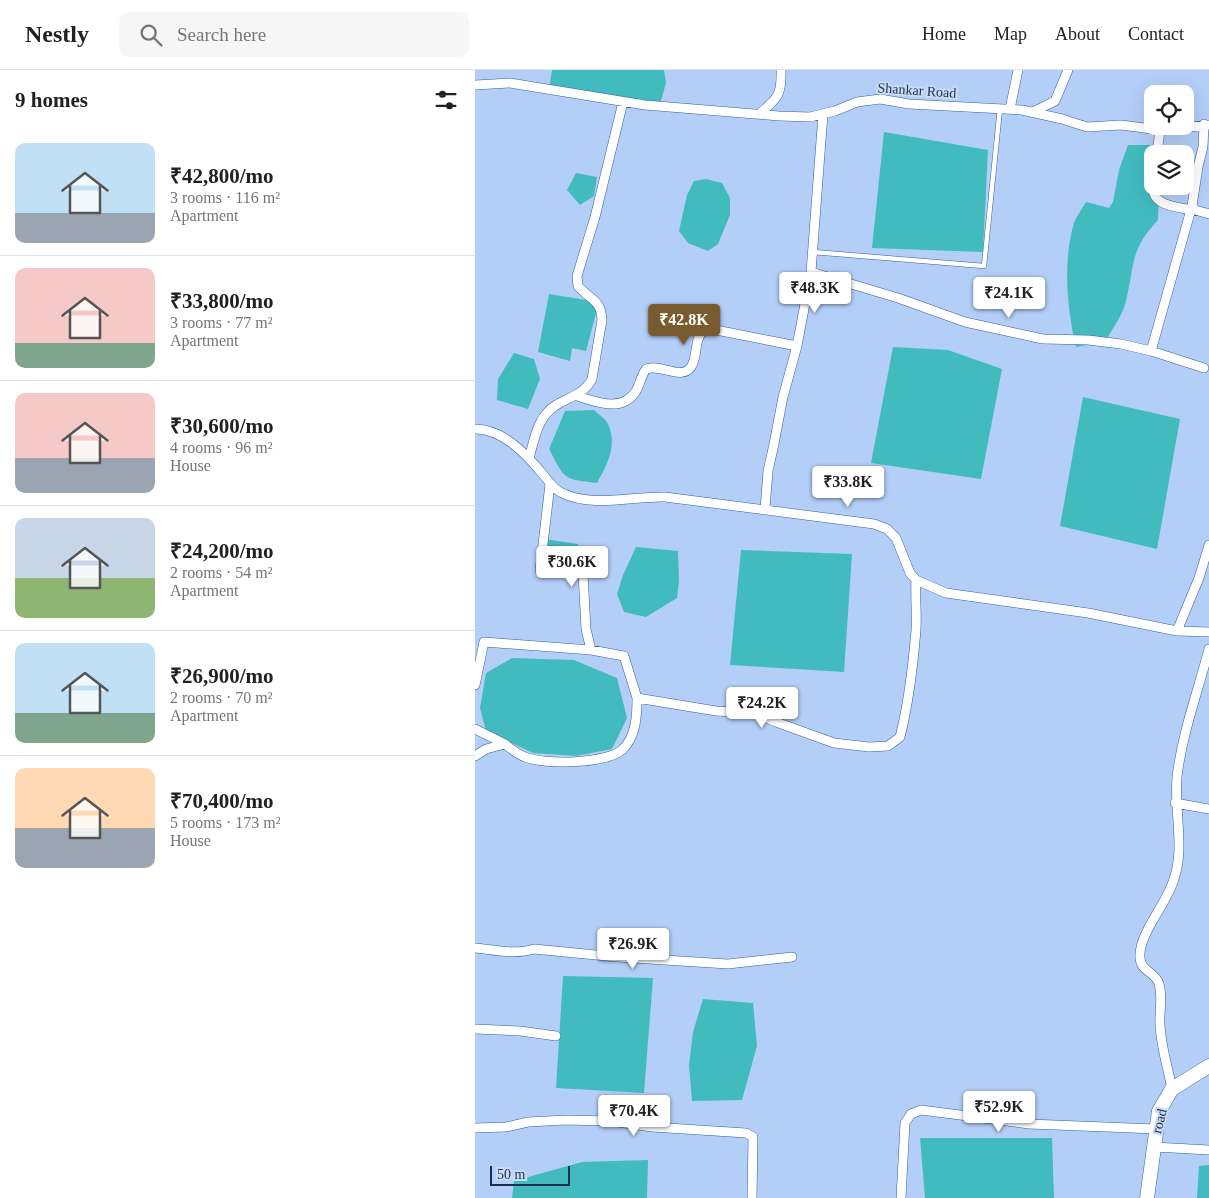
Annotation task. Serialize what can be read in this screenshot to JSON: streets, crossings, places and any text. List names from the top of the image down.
{
  "streets": {
    "main road": ["road"],
    "street": ["Shankar Road"]
  },
  "scale_bar": "50 m",
  "page": {
    "header": "Nestly",
    "search": "Search here",
    "nav": [
      "Home",
      "Map",
      "About",
      "Contact"
    ],
    "heading": "9 homes",
    "list": [
      {
        "name": "₹42,800/mo",
        "note": "3 rooms · 116 m² · Apartment"
      },
      {
        "name": "₹33,800/mo",
        "note": "3 rooms · 77 m² · Apartment"
      },
      {
        "name": "₹30,600/mo",
        "note": "4 rooms · 96 m² · House"
      },
      {
        "name": "₹24,200/mo",
        "note": "2 rooms · 54 m² · Apartment"
      },
      {
        "name": "₹26,900/mo",
        "note": "2 rooms · 70 m² · Apartment"
      },
      {
        "name": "₹70,400/mo",
        "note": "5 rooms · 173 m² · House"
      }
    ],
    "price": [
      "₹48.3K",
      "₹24.1K",
      "₹42.8K",
      "₹33.8K",
      "₹30.6K",
      "₹24.2K",
      "₹26.9K",
      "₹52.9K",
      "₹70.4K"
    ],
    "scale": "50 m"
  }
}
